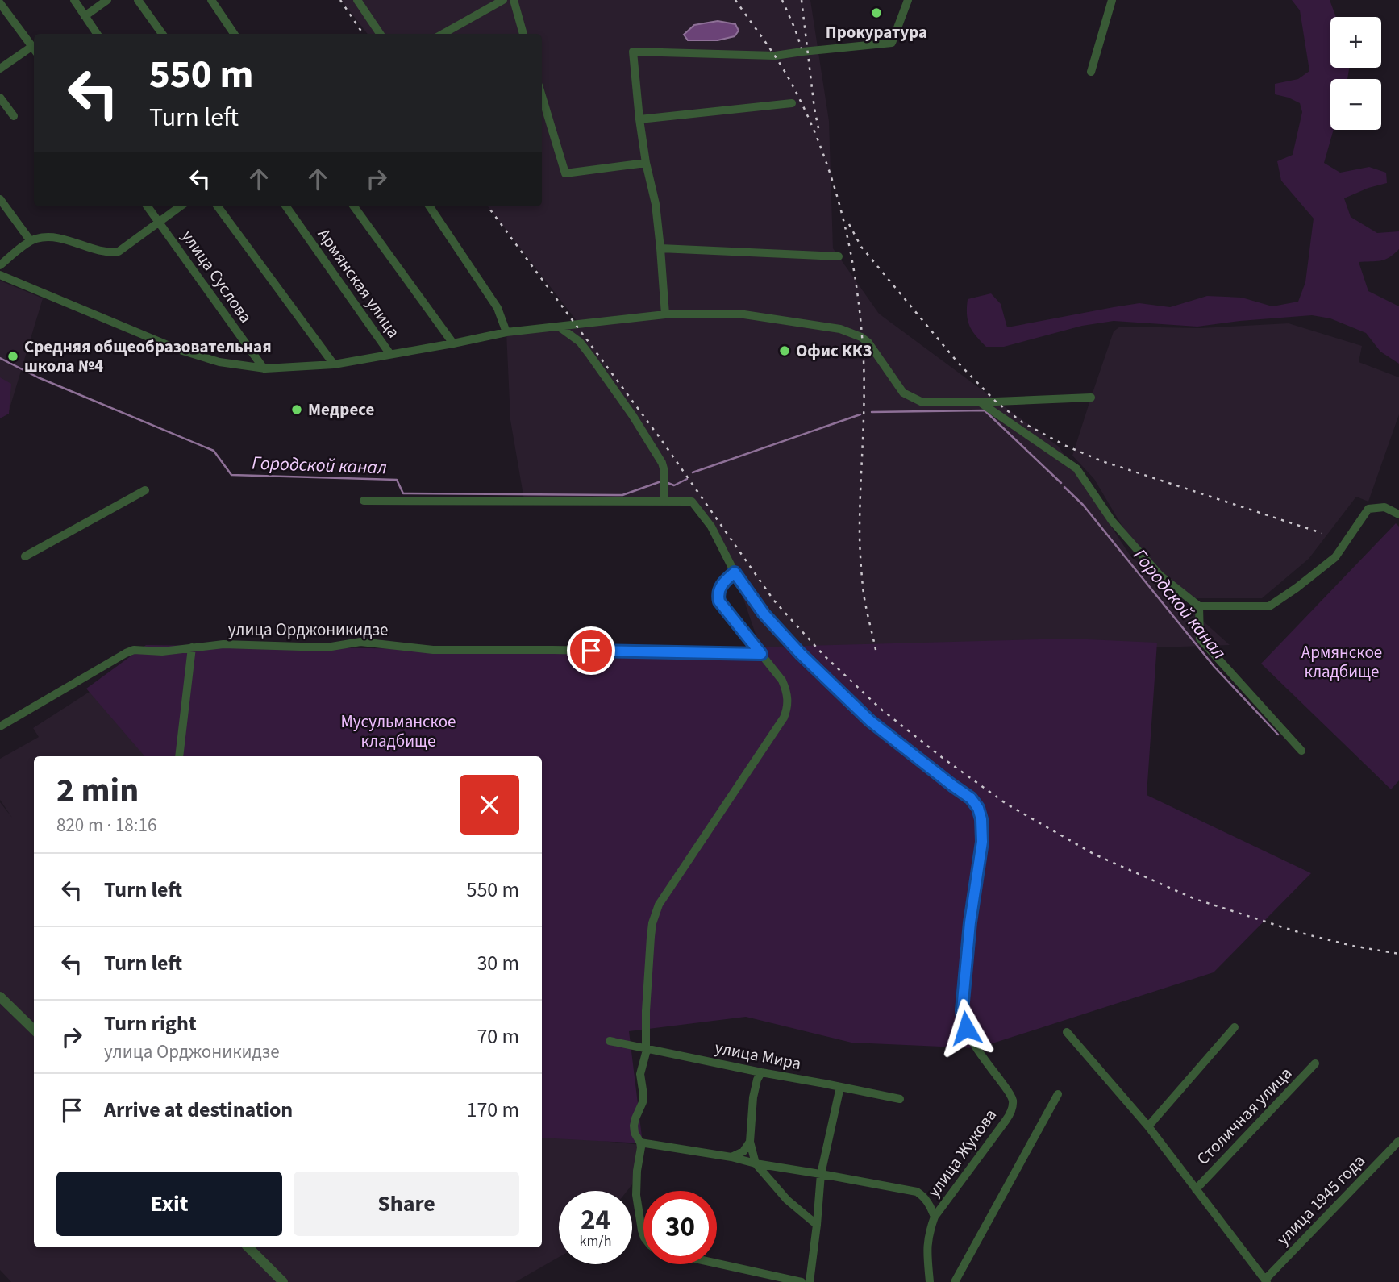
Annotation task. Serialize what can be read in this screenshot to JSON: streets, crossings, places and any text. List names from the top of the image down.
{
  "streets": {
    "street": [
      "улица Суслова",
      "Армянская улица",
      "улица Орджоникидзе",
      "улица Мира",
      "Столичная улица",
      "улица Жукова",
      "улица 1945 года"
    ]
  },
  "water": ["Городской канал"],
  "parks": ["Армянское кладбище", "Мусульманское кладбище"],
  "places": [
    "Прокуратура",
    "Офис ККЗ",
    "Средняя общеобразовательная школа №4",
    "Медресе"
  ],
  "page": {
    "map_buttons": ["+", "−"],
    "turn": ["550 m", "Turn left"],
    "heading": ["2 min", "820 m · 18:16"],
    "list": [
      {
        "name": "Turn left",
        "value": "550 m"
      },
      {
        "name": "Turn left",
        "value": "30 m"
      },
      {
        "name": "Turn right",
        "note": "улица Орджоникидзе",
        "value": "70 m"
      },
      {
        "name": "Arrive at destination",
        "value": "170 m"
      }
    ],
    "buttons": ["Exit", "Share"],
    "speed": "24 km/h",
    "limit": "30"
  }
}
